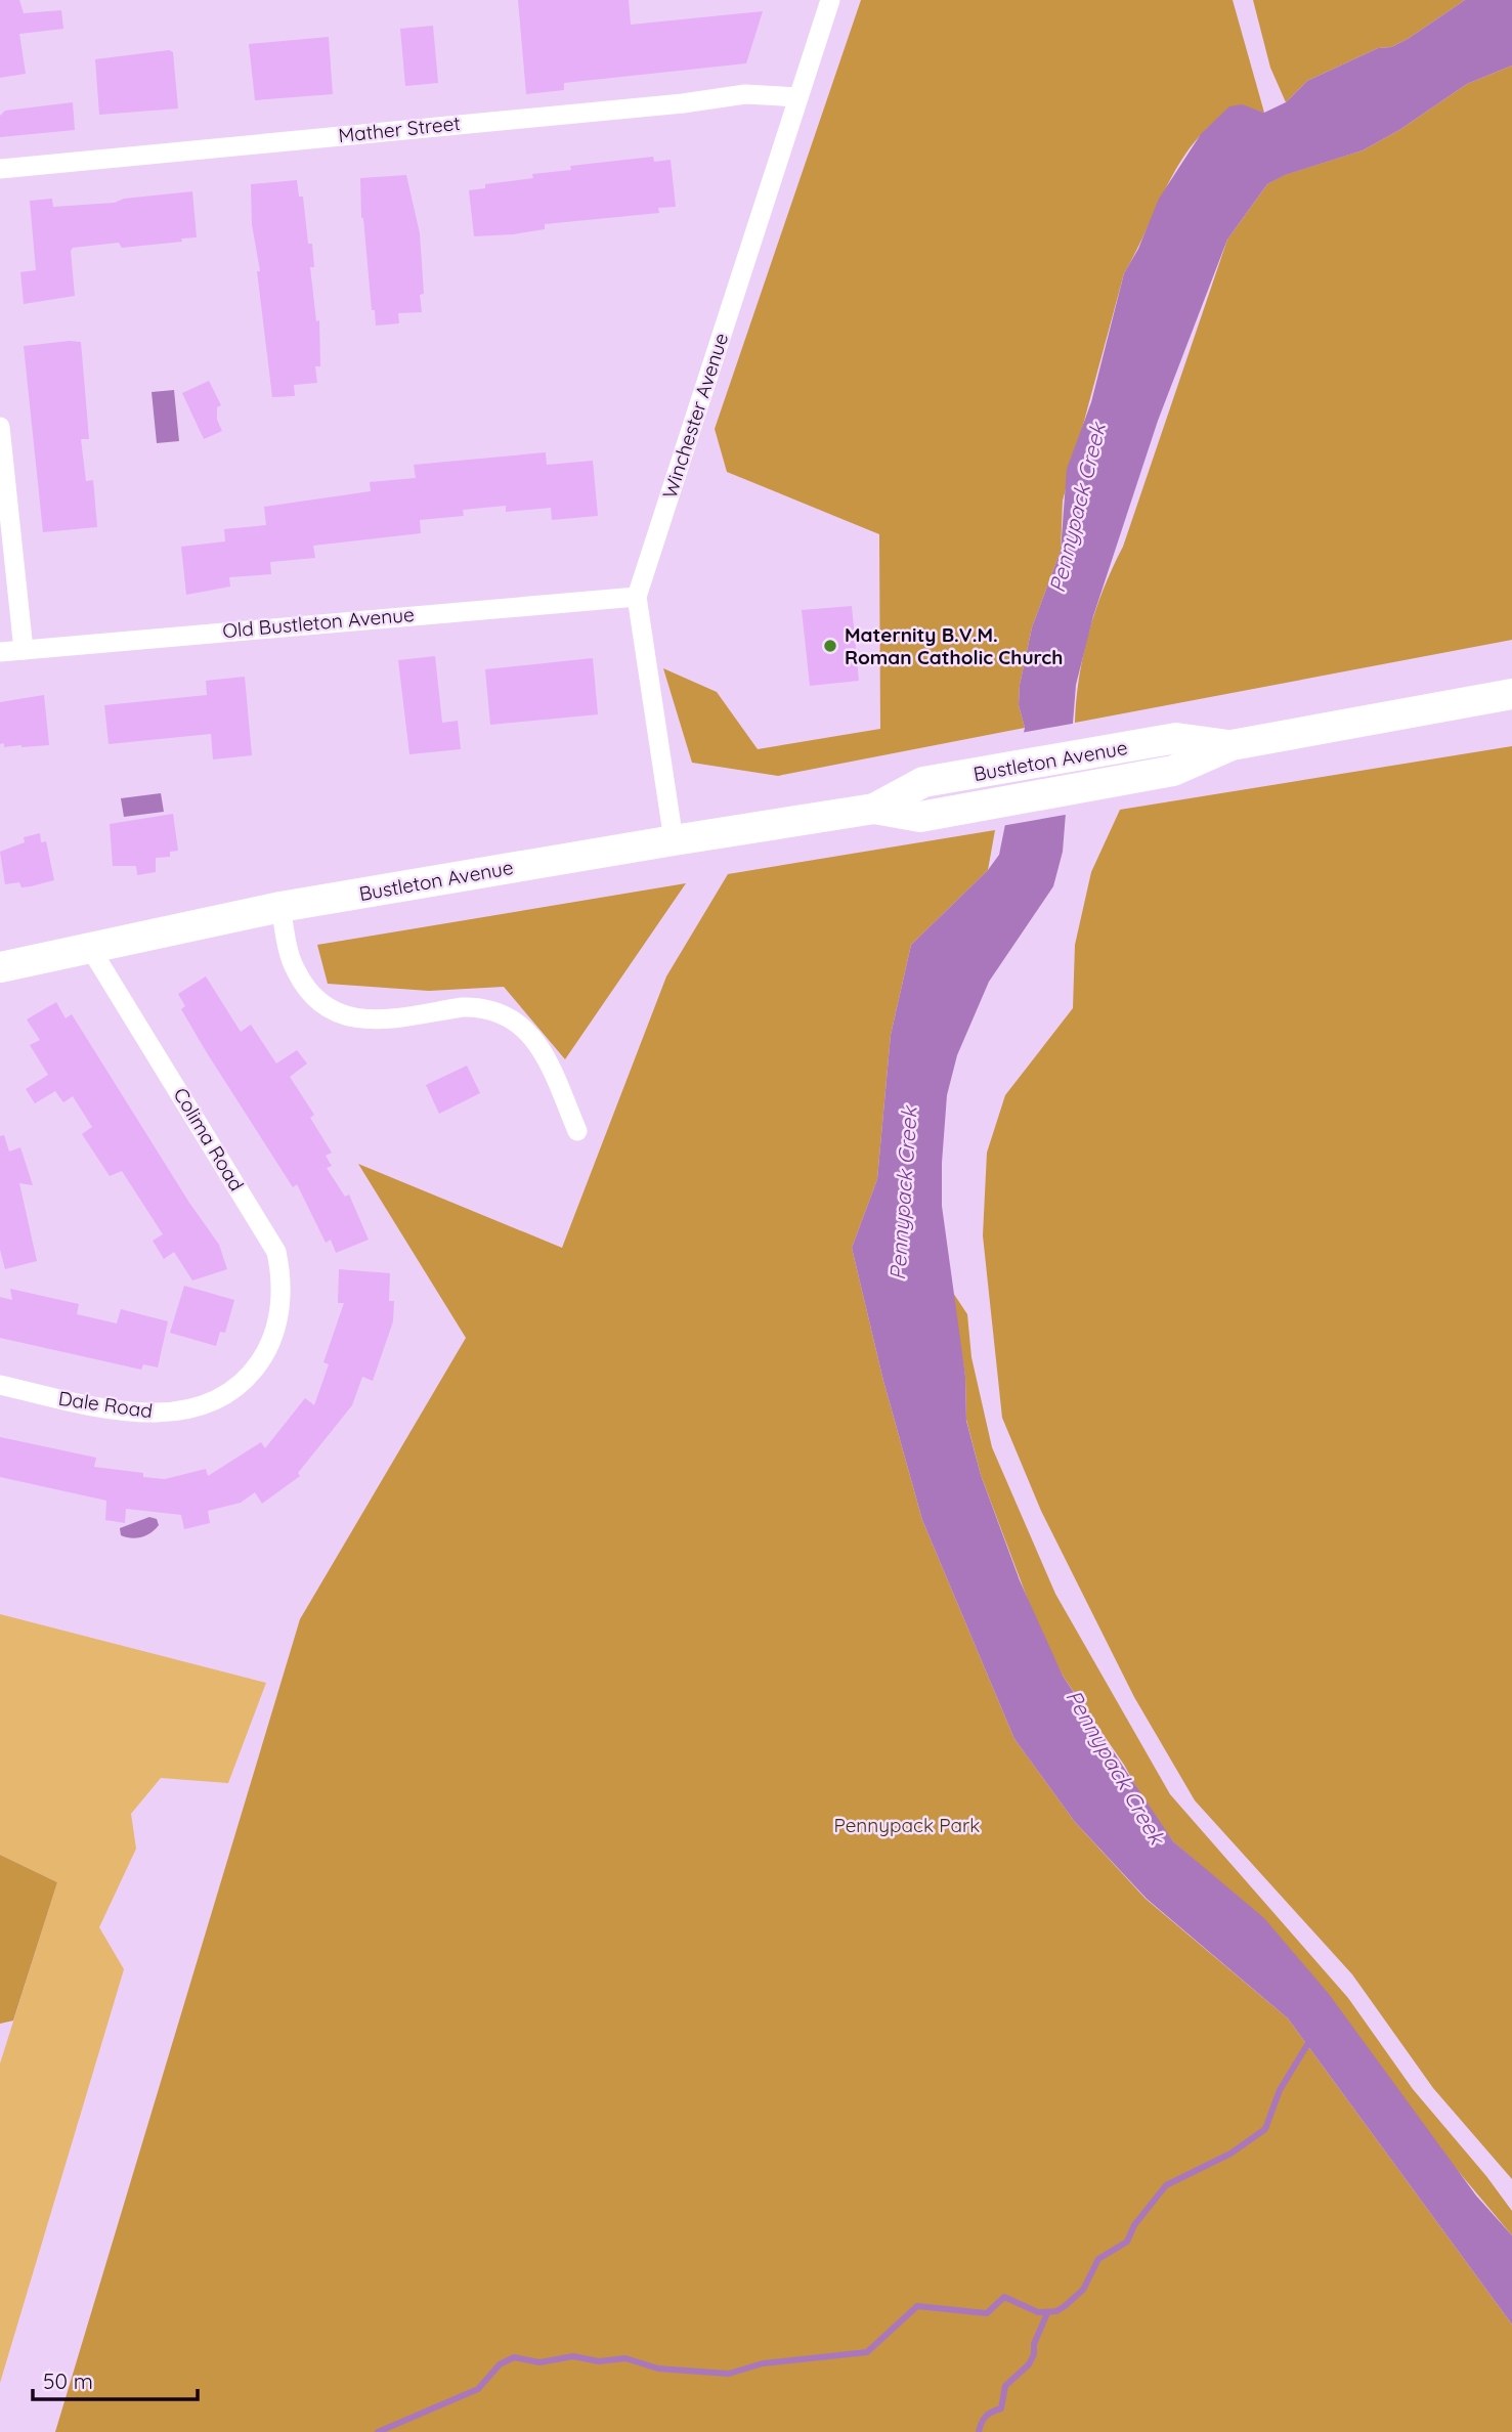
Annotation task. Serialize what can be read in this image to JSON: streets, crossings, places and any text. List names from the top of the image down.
{
  "streets": {
    "main road": ["Bustleton Avenue"],
    "street": [
      "Mather Street",
      "Winchester Avenue",
      "Old Bustleton Avenue",
      "Colima Road",
      "Dale Road"
    ]
  },
  "crossings": [
    ["Mather Street", "Winchester Avenue"],
    ["Winchester Avenue", "Old Bustleton Avenue"],
    ["Winchester Avenue", "Bustleton Avenue"],
    ["Bustleton Avenue", "Colima Road"],
    ["Colima Road", "Dale Road"]
  ],
  "water": ["Pennypack Creek"],
  "parks": ["Pennypack Park"],
  "places": ["Maternity B.V.M. Roman Catholic Church"],
  "scale_bar": "50 m"
}
